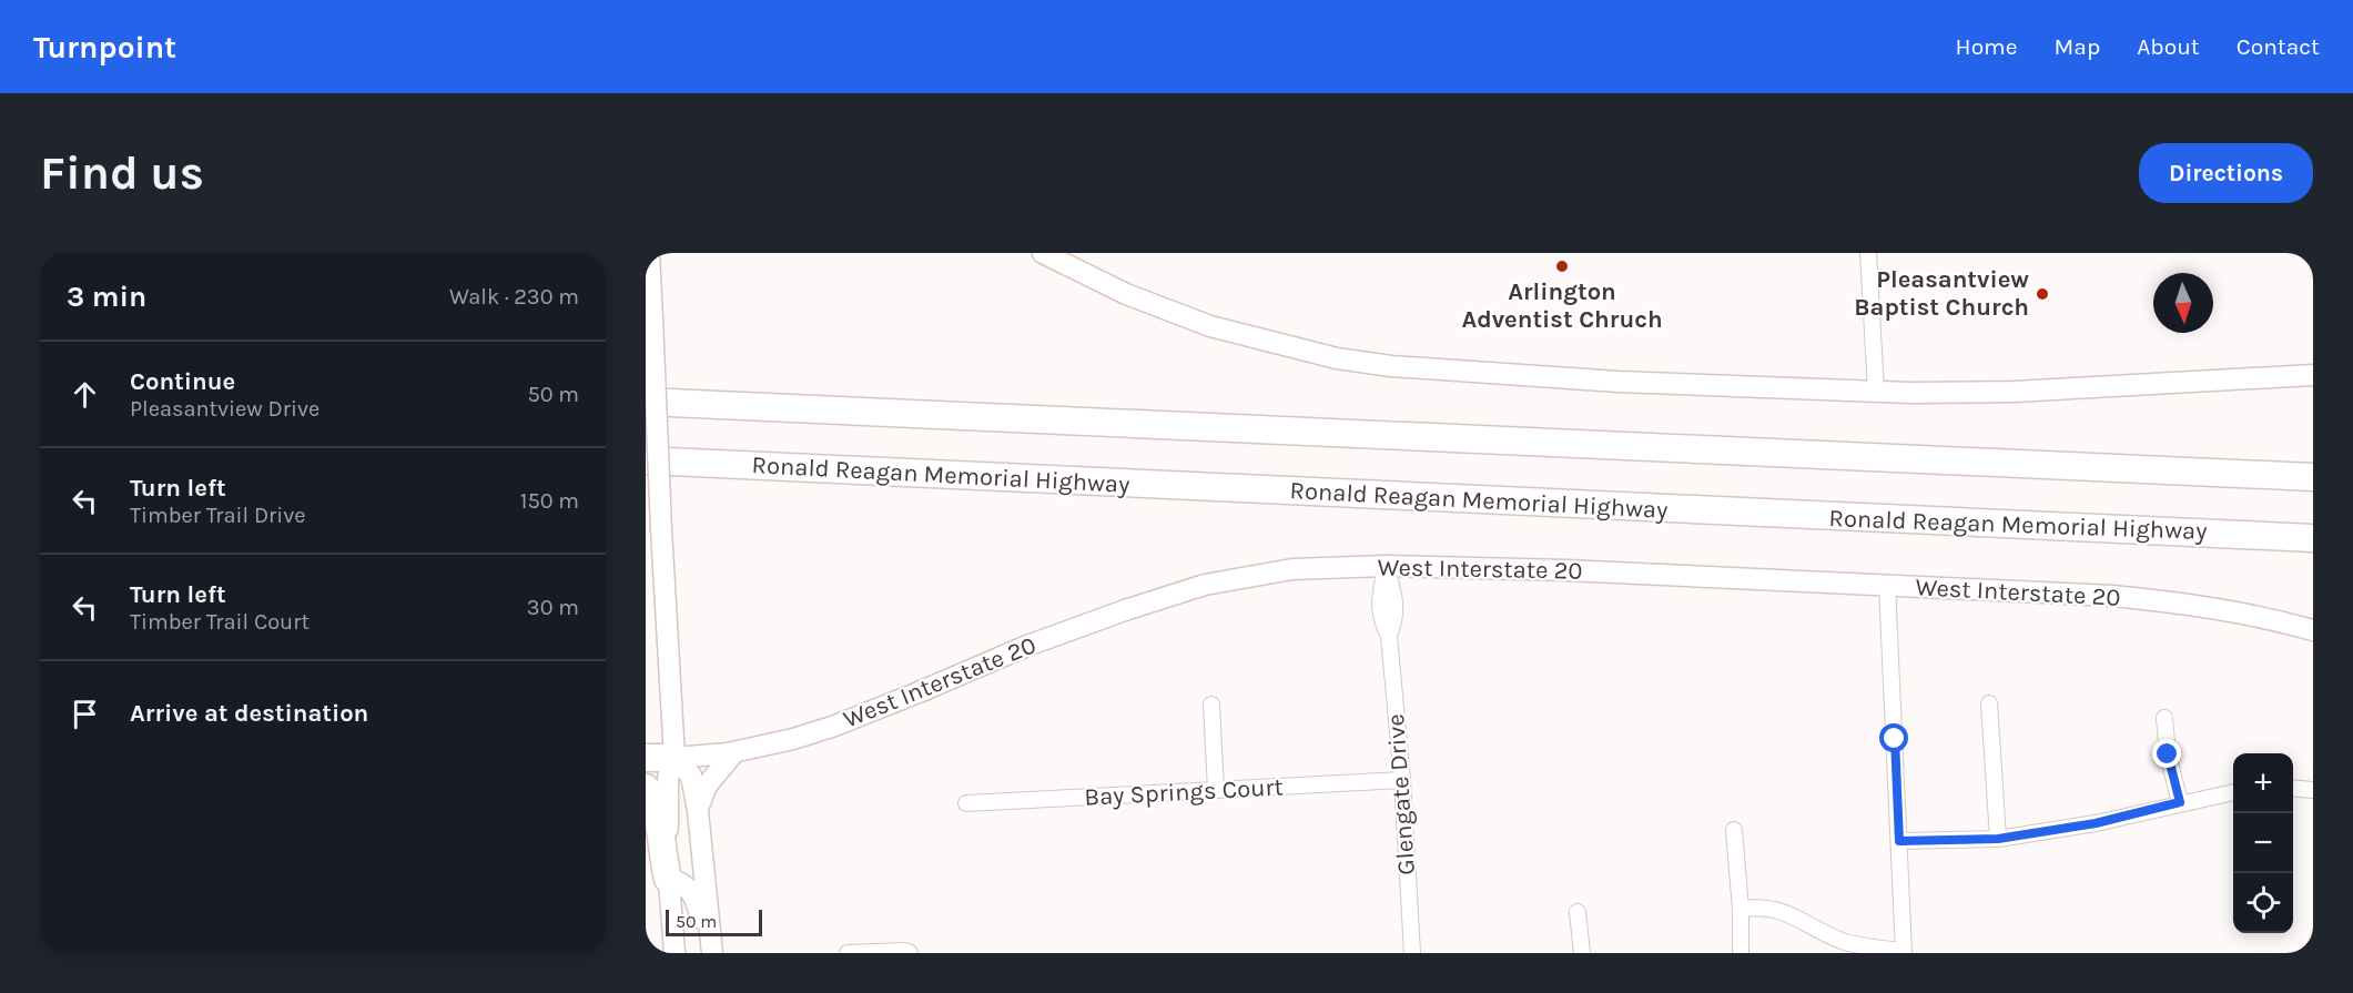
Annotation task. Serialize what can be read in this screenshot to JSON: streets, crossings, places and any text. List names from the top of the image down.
{
  "streets": {
    "highway": ["Ronald Reagan Memorial Highway"],
    "main road": ["West Interstate 20"],
    "street": ["Bay Springs Court", "Glengate Drive"]
  },
  "crossings": [
    ["West Interstate 20", "Glengate Drive"],
    ["Bay Springs Court", "Glengate Drive"]
  ],
  "places": ["Arlington Adventist Chruch", "Pleasantview Baptist Church"],
  "scale_bar": "50 m",
  "north": "bottom",
  "page": {
    "header": "Turnpoint",
    "nav": [
      "Home",
      "Map",
      "About",
      "Contact"
    ],
    "buttons": "Directions",
    "title": "Find us",
    "heading": ["3 min", "Walk · 230 m"],
    "list": [
      ["Continue", "Pleasantview Drive", "50 m"],
      ["Turn left", "Timber Trail Drive", "150 m"],
      ["Turn left", "Timber Trail Court", "30 m"],
      "Arrive at destination"
    ],
    "map_buttons": ["+", "−"],
    "scale": "50 m"
  }
}
